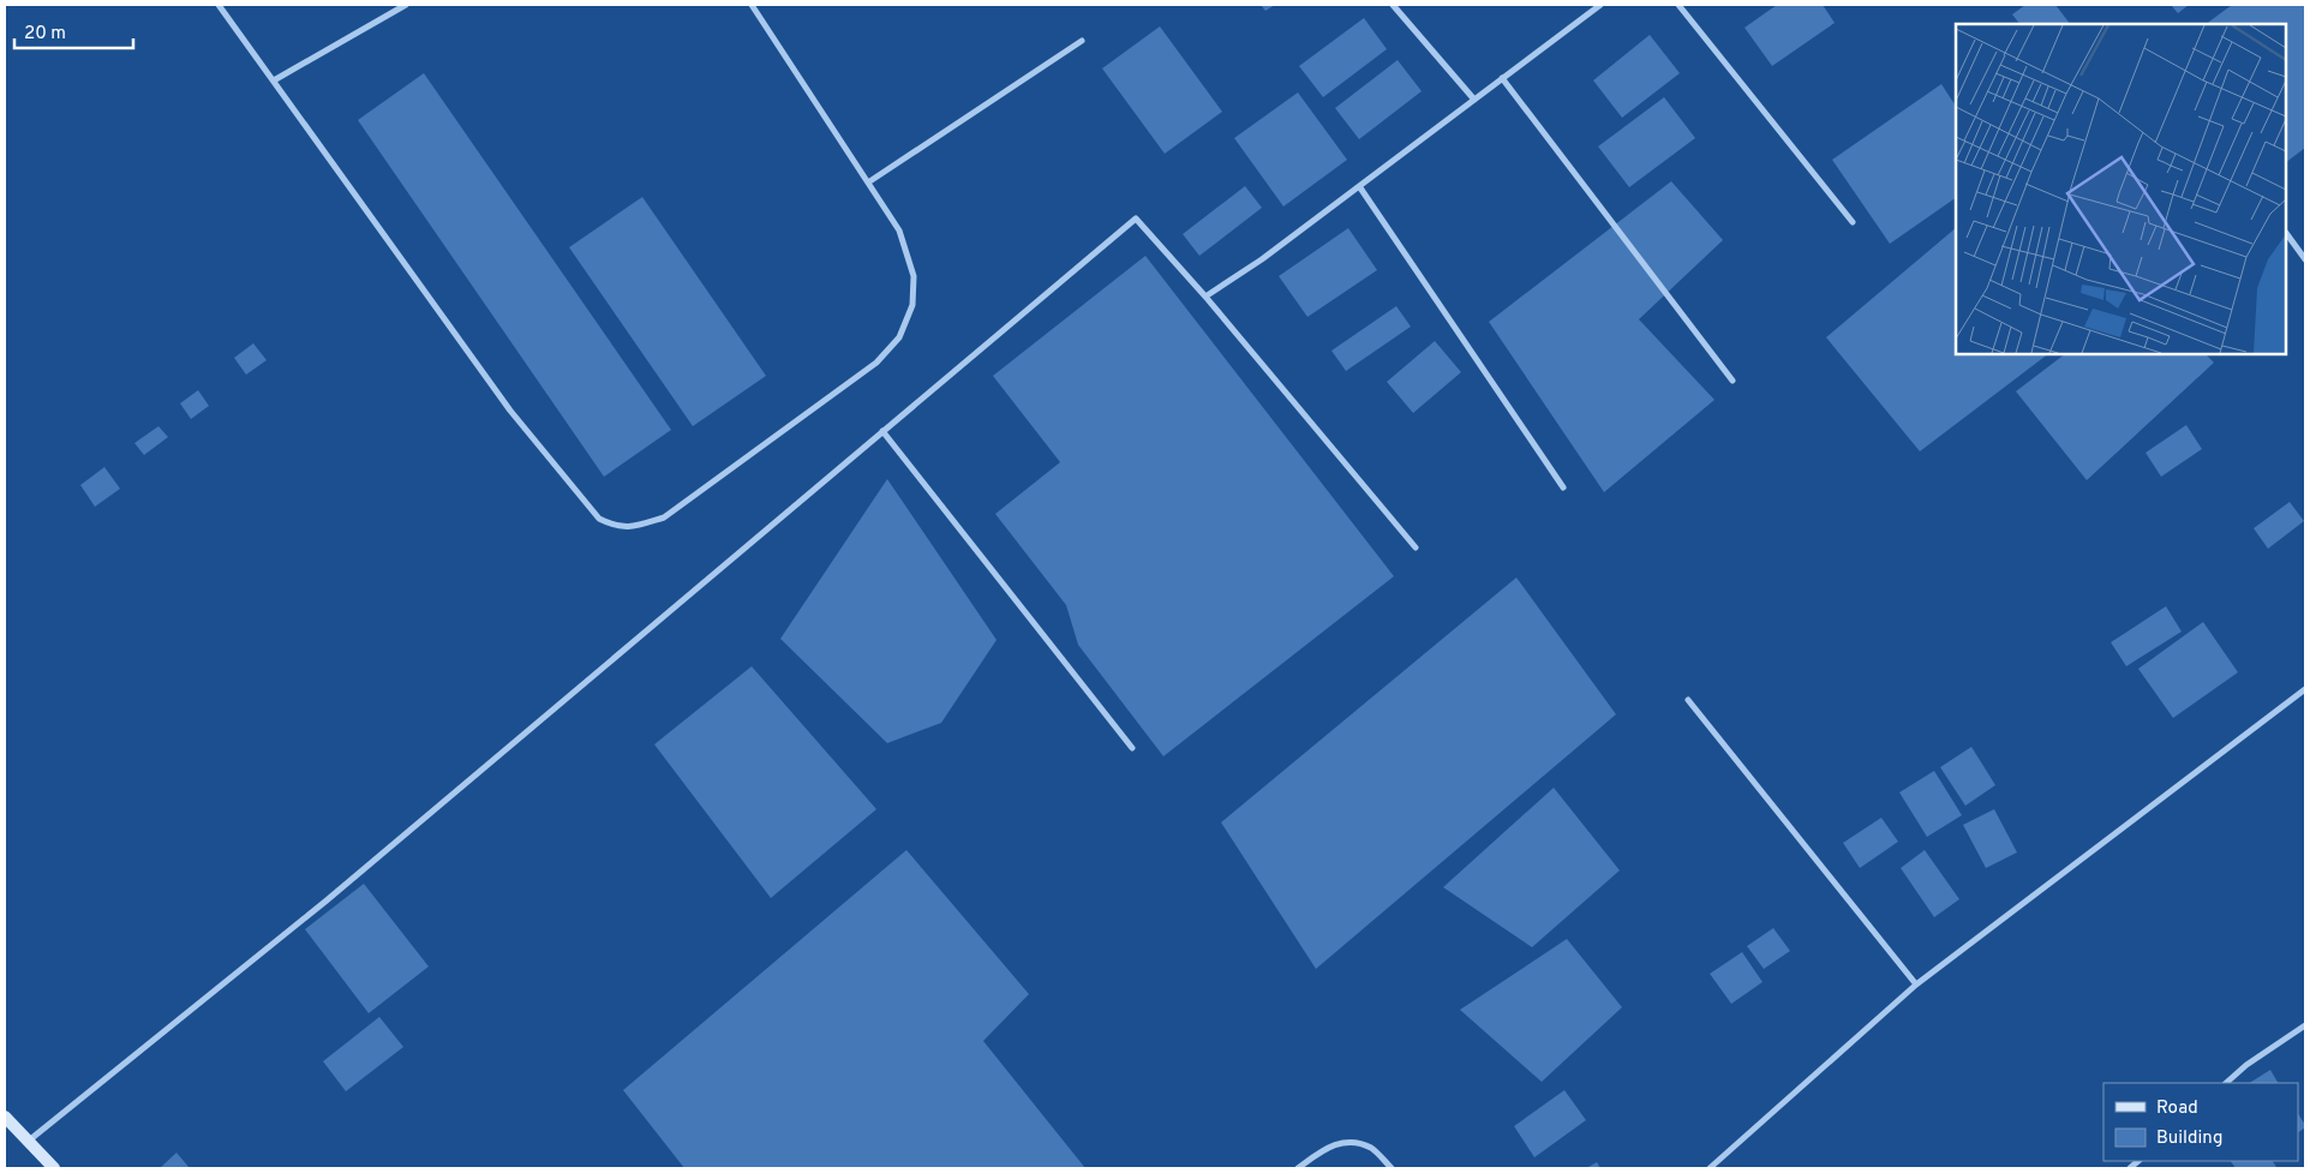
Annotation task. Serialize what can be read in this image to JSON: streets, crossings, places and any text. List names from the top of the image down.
{
  "legend": ["Road", "Building"],
  "scale_bar": "20 m"
}
